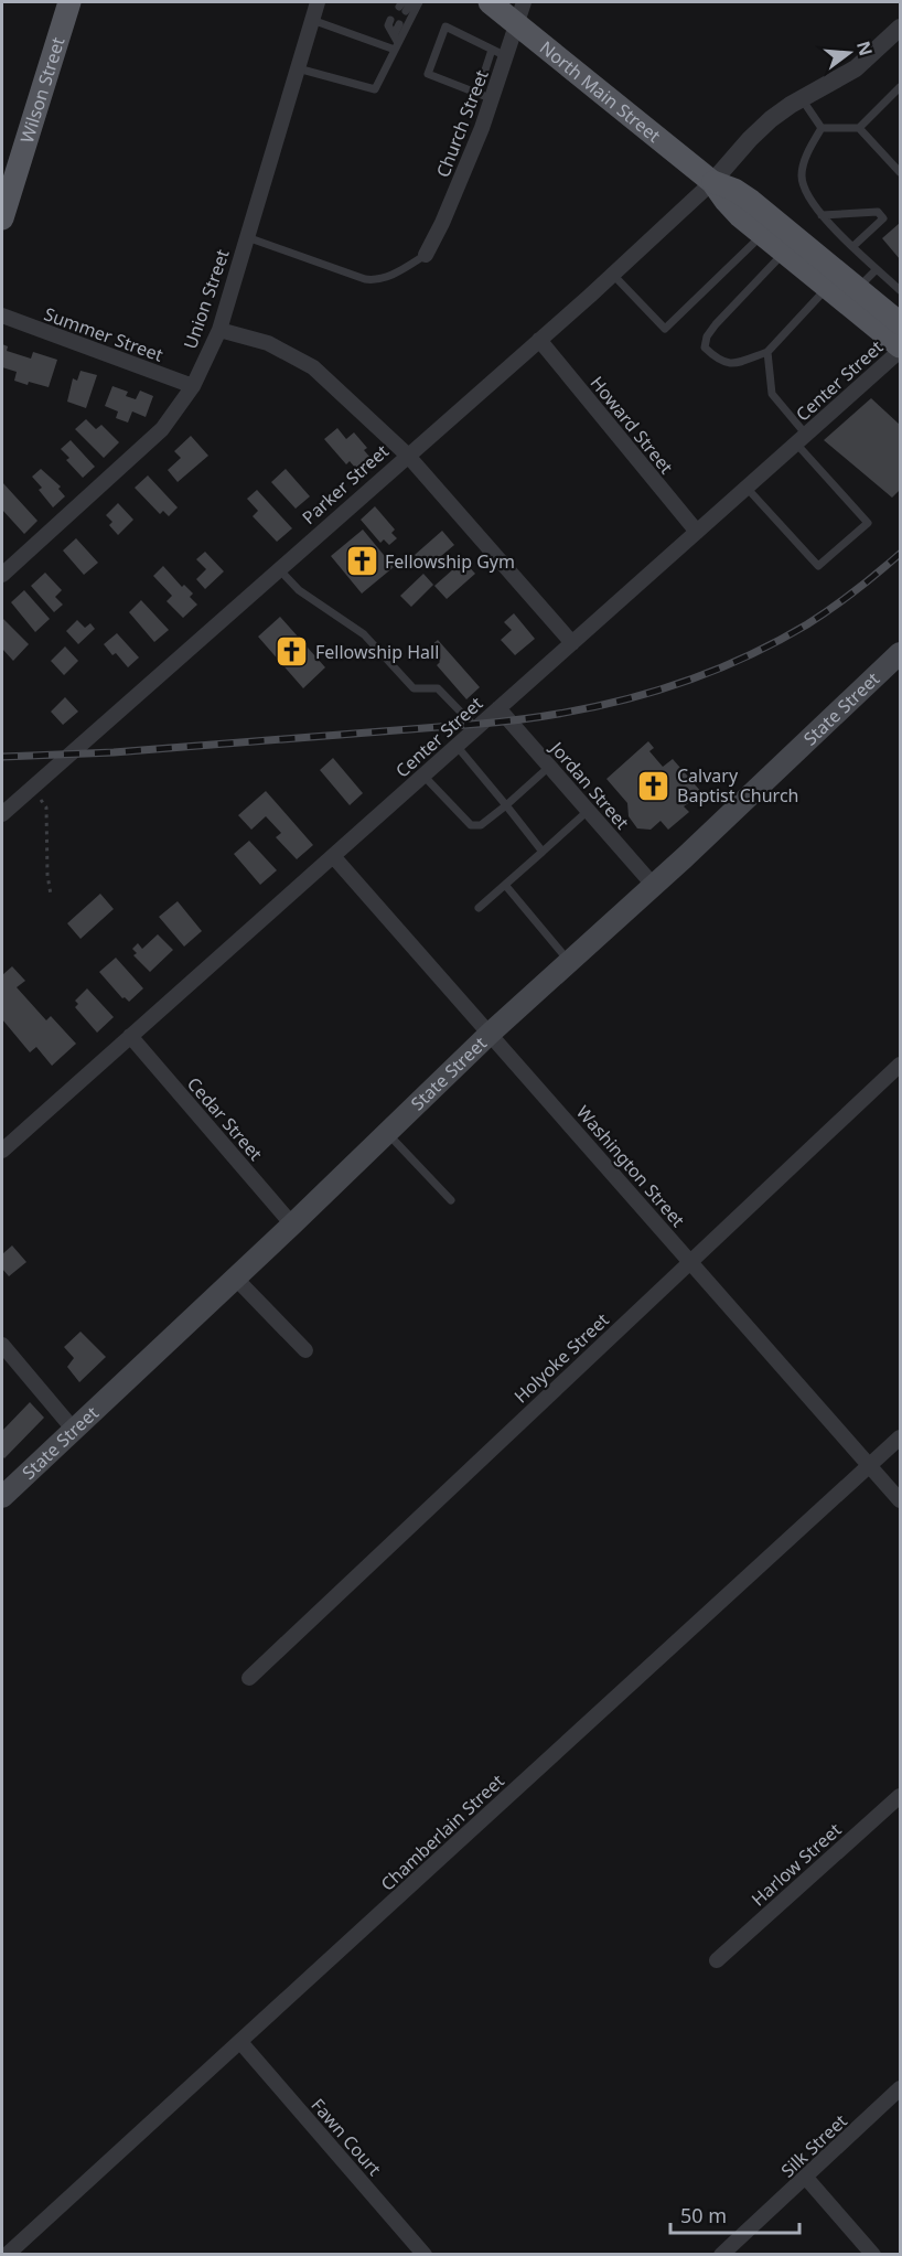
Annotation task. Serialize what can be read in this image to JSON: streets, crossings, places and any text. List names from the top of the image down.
{
  "streets": {
    "main road": ["Wilson Street", "North Main Street", "State Street"],
    "street": [
      "Church Street",
      "Union Street",
      "Summer Street",
      "Center Street",
      "Howard Street",
      "Parker Street",
      "Jordan Street",
      "Cedar Street",
      "Washington Street",
      "Holyoke Street",
      "Chamberlain Street",
      "Harlow Street",
      "Fawn Court",
      "Silk Street"
    ]
  },
  "crossings": [
    ["North Main Street", "Church Street"],
    ["North Main Street", "Center Street"],
    ["North Main Street", "Parker Street"],
    ["Union Street", "Summer Street"],
    ["Center Street", "Howard Street"],
    ["Center Street", "Jordan Street"],
    ["Center Street", "Cedar Street"],
    ["Center Street", "Washington Street"],
    ["Howard Street", "Parker Street"],
    ["State Street", "Jordan Street"],
    ["State Street", "Cedar Street"],
    ["State Street", "Washington Street"],
    ["Washington Street", "Holyoke Street"],
    ["Washington Street", "Chamberlain Street"],
    ["Chamberlain Street", "Fawn Court"]
  ],
  "places": {
    "church": ["Fellowship Gym", "Fellowship Hall", "Calvary Baptist Church"]
  },
  "scale_bar": "50 m",
  "north": "right"
}
